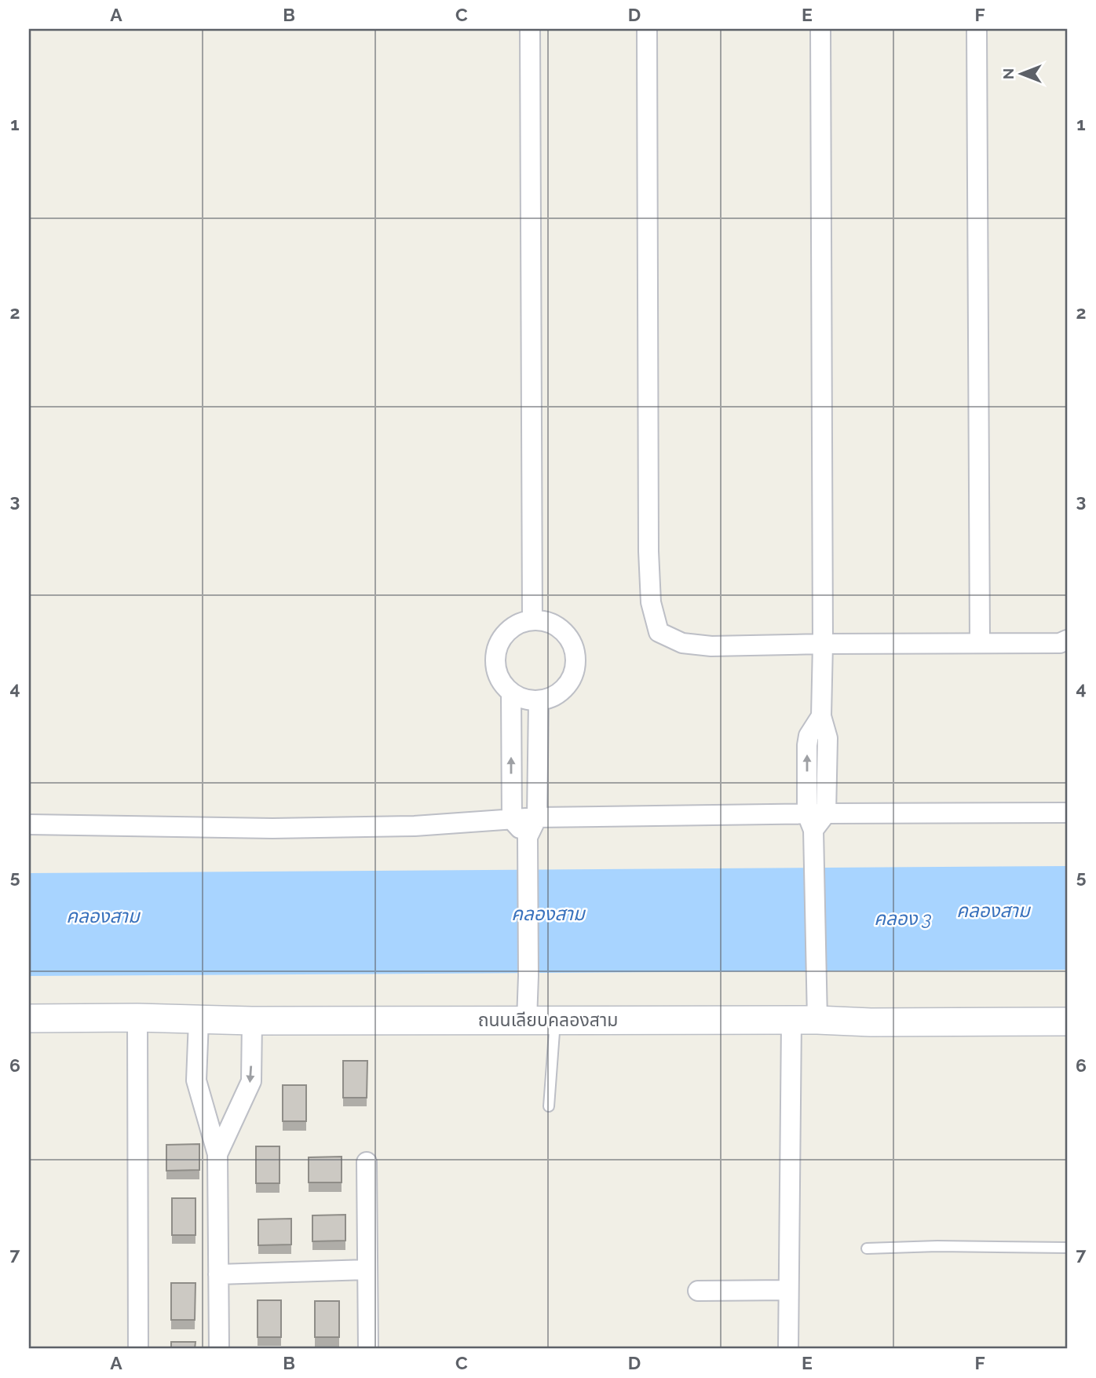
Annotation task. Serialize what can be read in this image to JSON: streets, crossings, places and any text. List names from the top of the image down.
{
  "streets": {
    "main road": ["ถนนเลียบคลองสาม"]
  },
  "water": ["คลองสาม", "คลอง 3"],
  "north": "left",
  "grid": {
    "columns": [
      "A",
      "B",
      "C",
      "D",
      "E",
      "F"
    ],
    "rows": [
      "1",
      "2",
      "3",
      "4",
      "5",
      "6",
      "7"
    ]
  }
}
